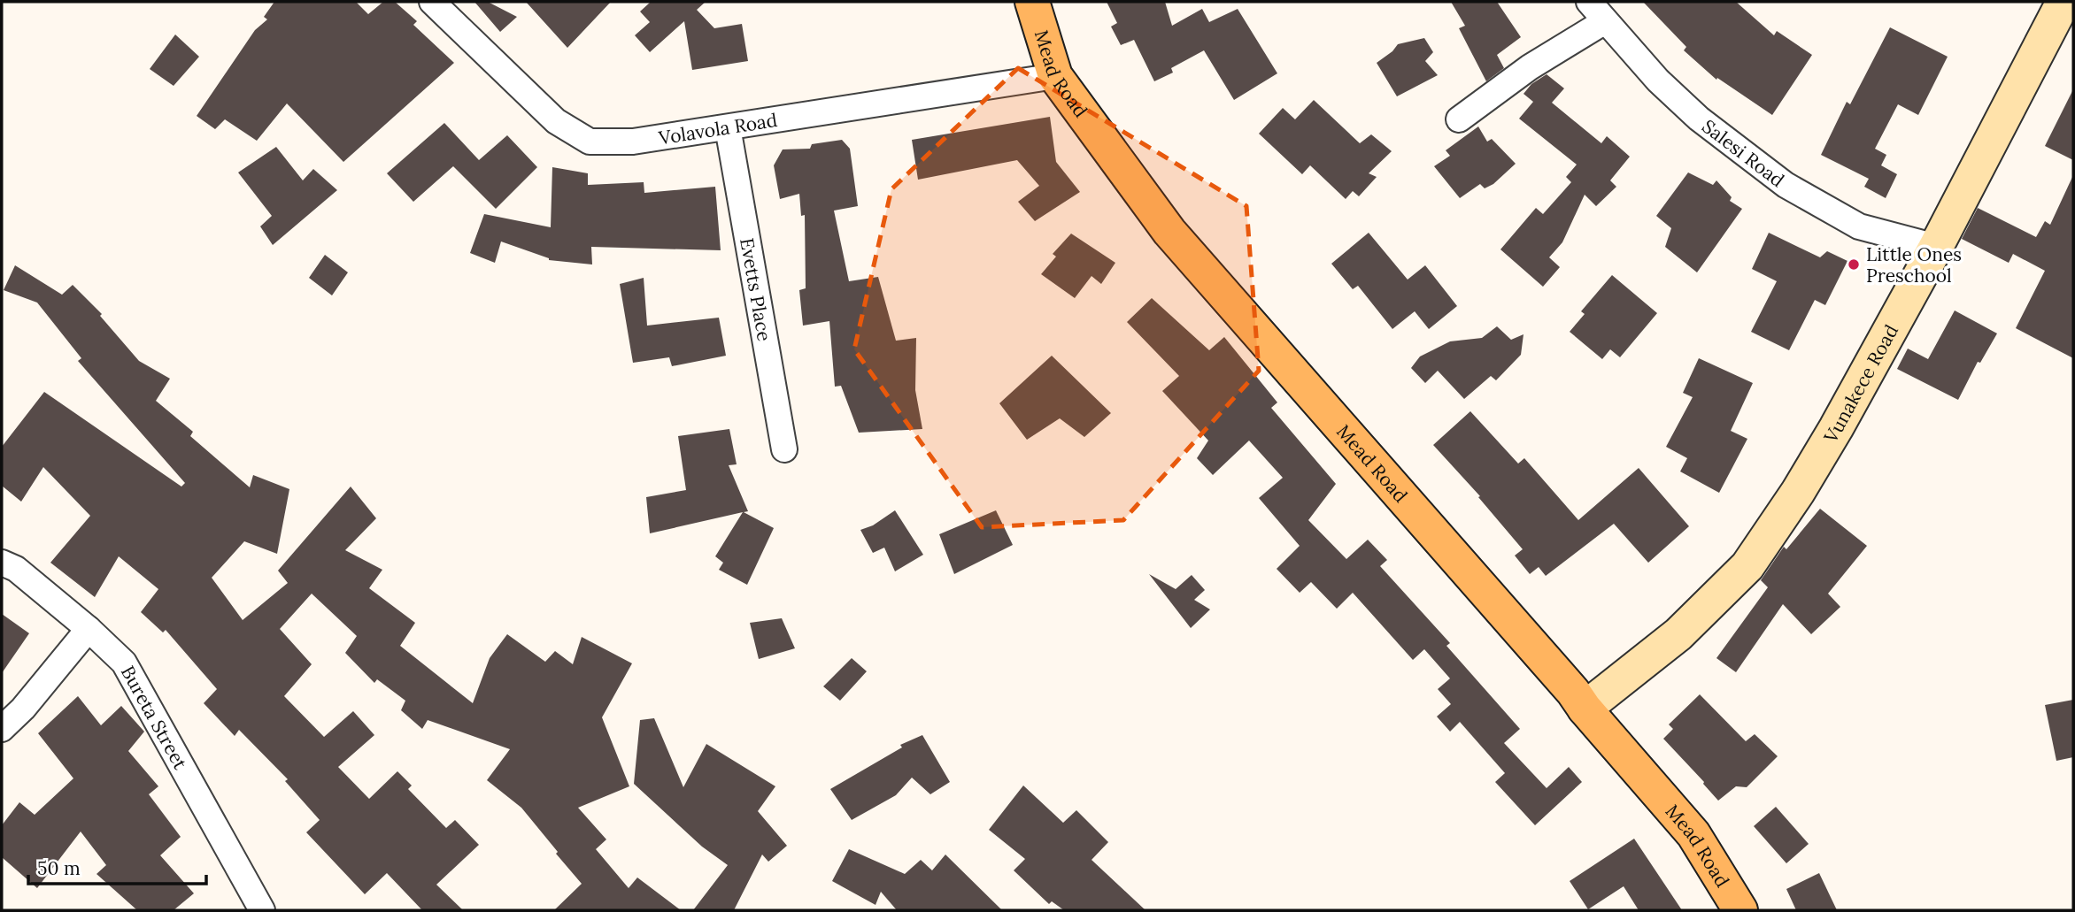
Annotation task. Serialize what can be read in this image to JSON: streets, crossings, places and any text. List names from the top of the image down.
{
  "streets": {
    "main road": ["Mead Road", "Vunakece Road"],
    "street": [
      "Volavola Road",
      "Salesi Road",
      "Evetts Place",
      "Bureta Street"
    ]
  },
  "crossings": [
    ["Mead Road", "Volavola Road"],
    ["Mead Road", "Vunakece Road"],
    ["Volavola Road", "Evetts Place"],
    ["Salesi Road", "Vunakece Road"]
  ],
  "places": ["Little Ones Preschool"],
  "scale_bar": "50 m"
}
